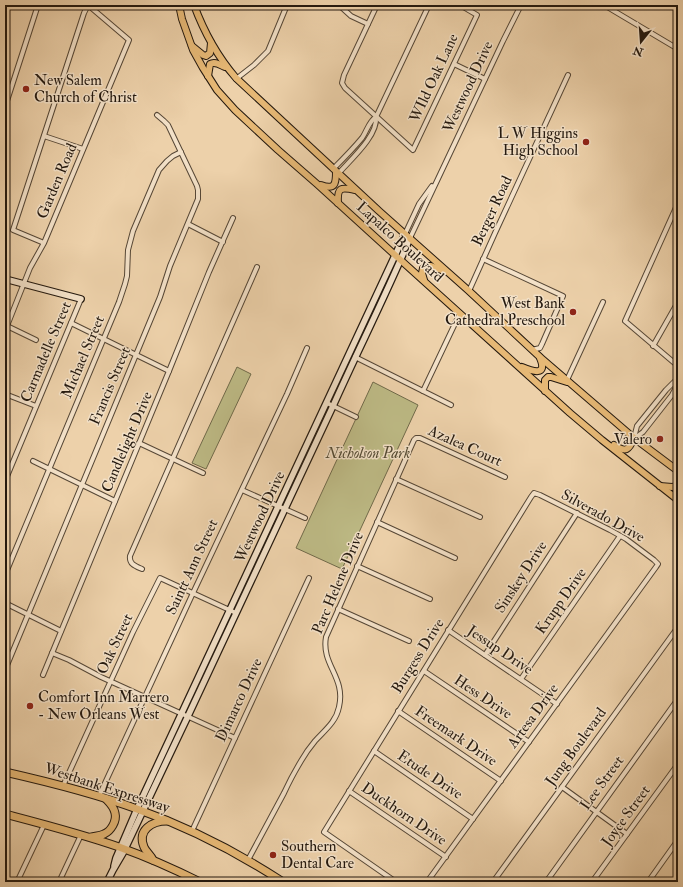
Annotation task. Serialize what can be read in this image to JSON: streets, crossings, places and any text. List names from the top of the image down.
{
  "streets": {
    "highway": ["Westbank Expressway"],
    "main road": ["Lapalco Boulevard"],
    "street": [
      "WIld Oak Lane",
      "Westwood Drive",
      "Garden Road",
      "Berger Road",
      "Carmadelle Street",
      "Michael Street",
      "Francis Street",
      "Candlelight Drive",
      "Azalea Court",
      "Silverado Drive",
      "Saintt Ann Street",
      "Sinskey Drive",
      "Parc Helene Drive",
      "Krupp Drive",
      "Oak Street",
      "Jessup Drive",
      "Burgess Drive",
      "Hess Drive",
      "Dimarco Drive",
      "Artesa Drive",
      "Freemark Drive",
      "Jung Boulevard",
      "Etude Drive",
      "Lee Street",
      "Duckhorn Drive",
      "Joyce Street"
    ]
  },
  "crossings": [
    ["Westwood Drive", "Lapalco Boulevard"],
    ["Westwood Drive", "Westbank Expressway"],
    ["Berger Road", "Lapalco Boulevard"],
    ["Michael Street", "Francis Street"],
    ["Azalea Court", "Parc Helene Drive"],
    ["Silverado Drive", "Sinskey Drive"],
    ["Silverado Drive", "Krupp Drive"],
    ["Silverado Drive", "Burgess Drive"],
    ["Silverado Drive", "Artesa Drive"],
    ["Saintt Ann Street", "Oak Street"],
    ["Saintt Ann Street", "Westbank Expressway"],
    ["Sinskey Drive", "Jessup Drive"],
    ["Parc Helene Drive", "Westbank Expressway"],
    ["Krupp Drive", "Jessup Drive"],
    ["Oak Street", "Westbank Expressway"],
    ["Jessup Drive", "Burgess Drive"],
    ["Jessup Drive", "Artesa Drive"],
    ["Burgess Drive", "Hess Drive"],
    ["Burgess Drive", "Freemark Drive"],
    ["Burgess Drive", "Etude Drive"],
    ["Burgess Drive", "Duckhorn Drive"],
    ["Hess Drive", "Artesa Drive"],
    ["Dimarco Drive", "Westbank Expressway"],
    ["Artesa Drive", "Freemark Drive"],
    ["Artesa Drive", "Etude Drive"],
    ["Artesa Drive", "Duckhorn Drive"]
  ],
  "parks": ["Nicholson Park"],
  "places": [
    "New Salem Church of Christ",
    "L W Higgins High School",
    "West Bank Cathedral Preschool",
    "Valero",
    "Comfort Inn Marrero - New Orleans West",
    "Southern Dental Care"
  ],
  "north": "bottom"
}
